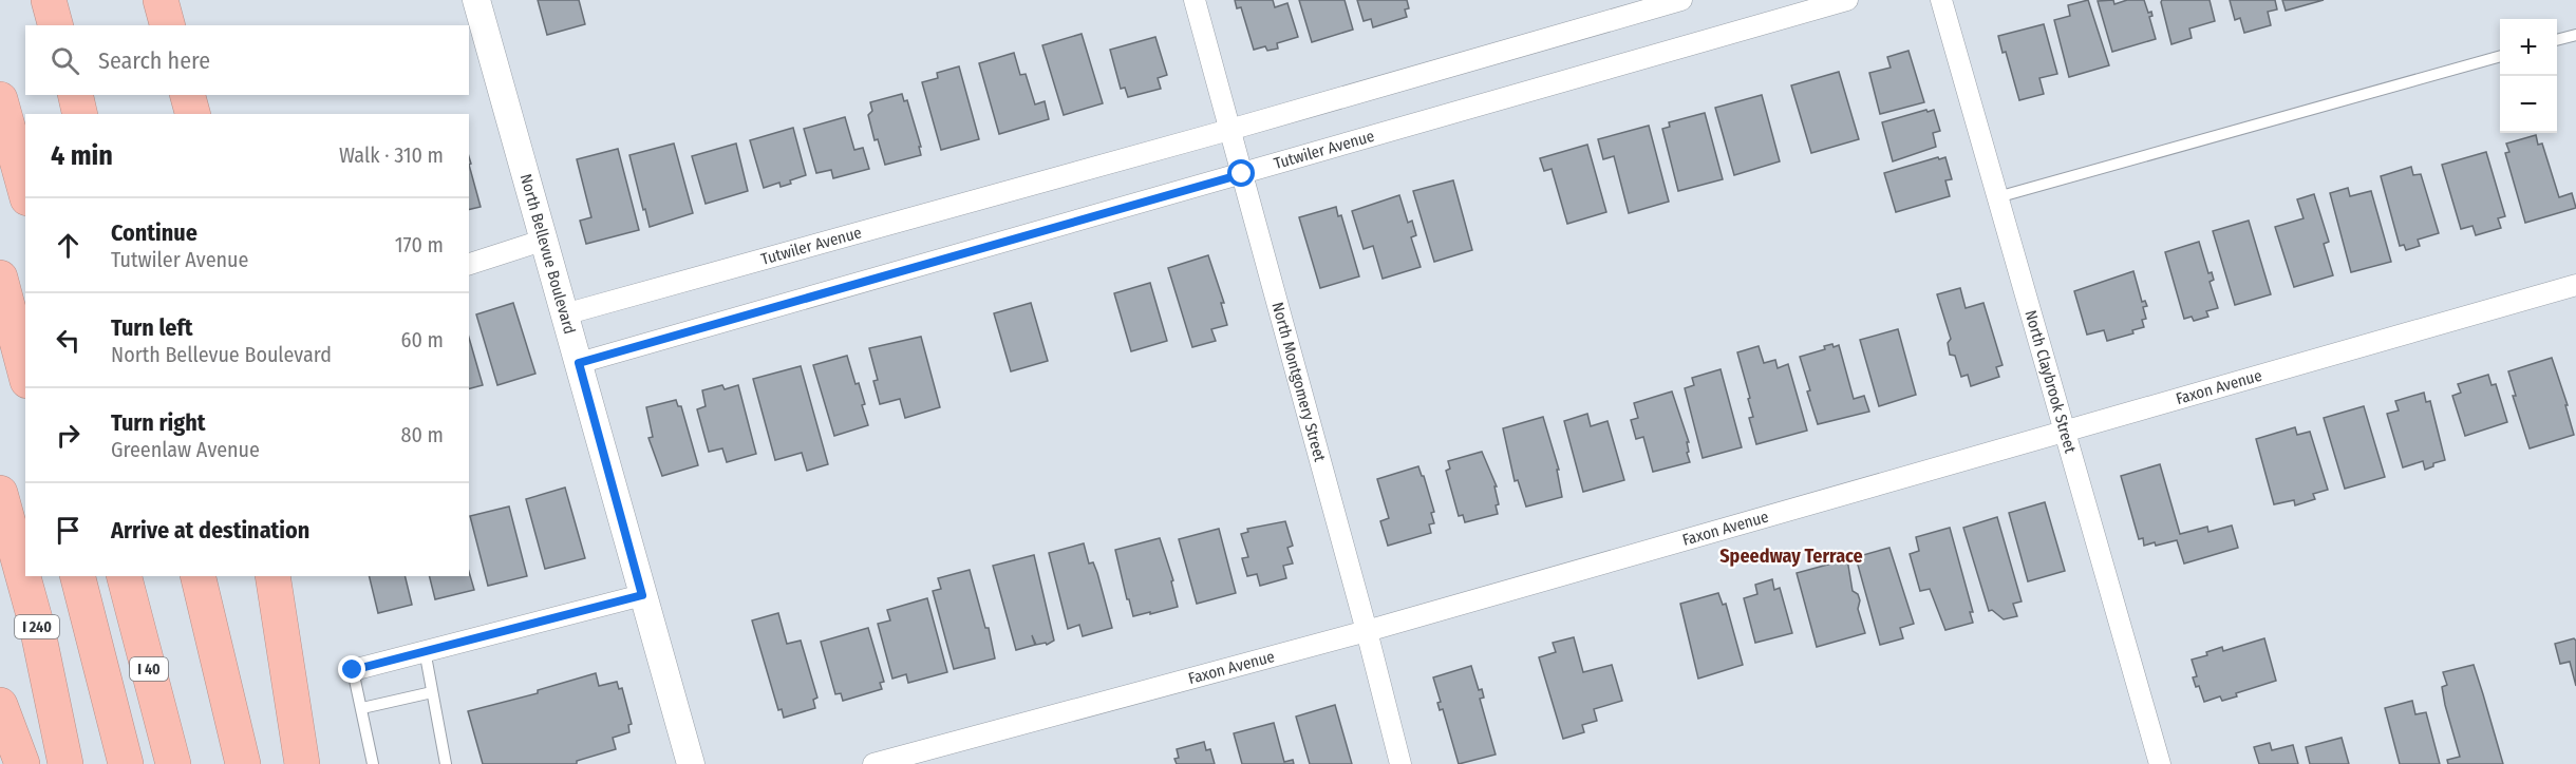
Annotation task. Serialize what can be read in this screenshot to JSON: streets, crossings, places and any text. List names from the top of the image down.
{
  "streets": {
    "highway": ["I 240", "I 40"],
    "street": [
      "Tutwiler Avenue",
      "North Bellevue Boulevard",
      "North Montgomery Street",
      "North Claybrook Street",
      "Faxon Avenue"
    ]
  },
  "crossings": [
    ["Tutwiler Avenue", "North Bellevue Boulevard"],
    ["Tutwiler Avenue", "North Montgomery Street"],
    ["North Montgomery Street", "Faxon Avenue"],
    ["North Claybrook Street", "Faxon Avenue"]
  ],
  "districts": ["Speedway Terrace"],
  "page": {
    "map_buttons": ["+", "−"],
    "search": "Search here",
    "heading": ["4 min", "Walk · 310 m"],
    "list": [
      ["Continue", "Tutwiler Avenue", "170 m"],
      ["Turn left", "North Bellevue Boulevard", "60 m"],
      ["Turn right", "Greenlaw Avenue", "80 m"],
      "Arrive at destination"
    ]
  }
}
